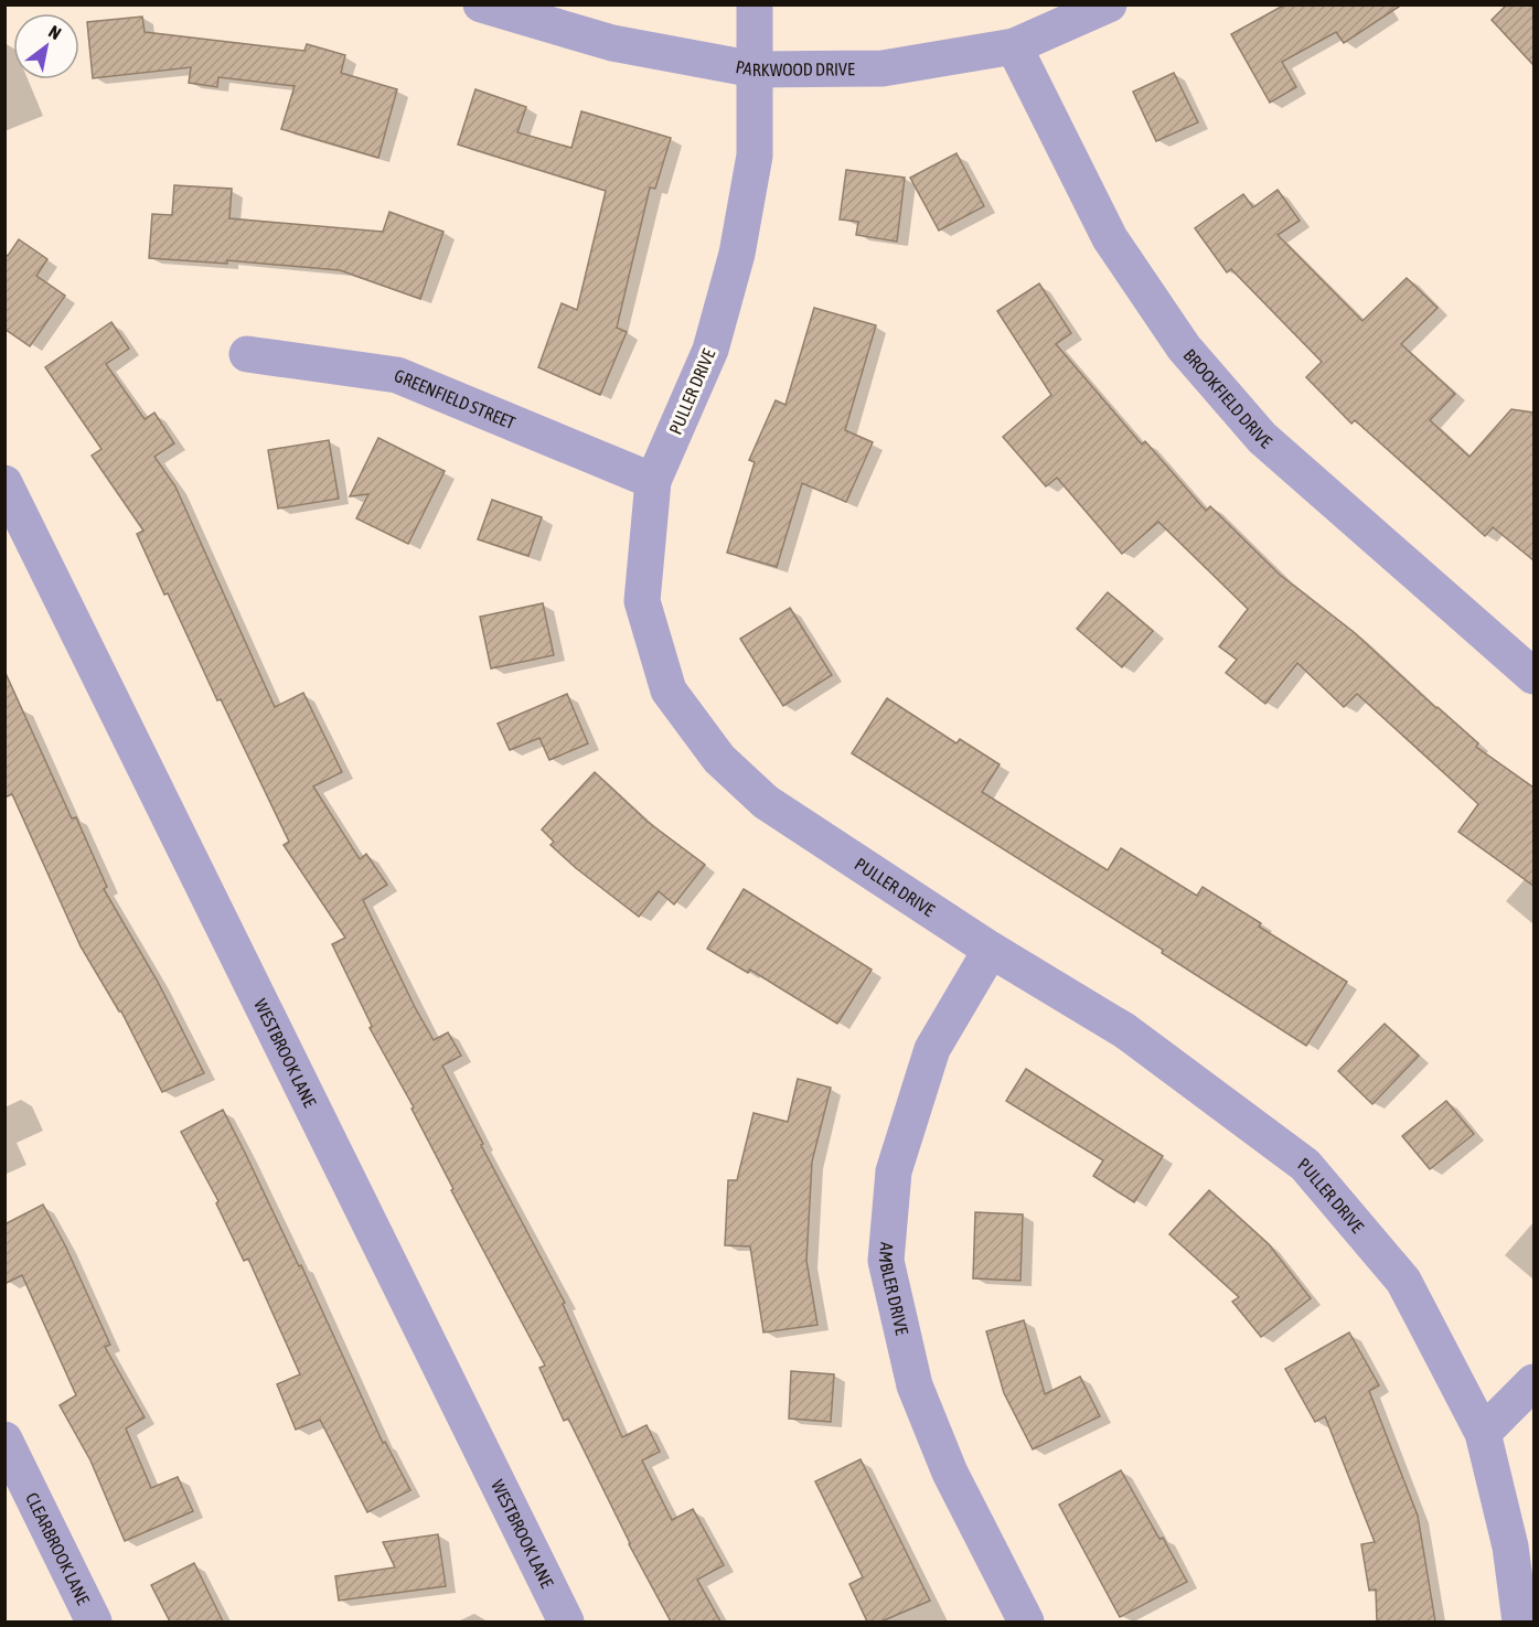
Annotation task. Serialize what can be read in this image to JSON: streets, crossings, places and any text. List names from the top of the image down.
{
  "streets": {
    "street": [
      "PARKWOOD DRIVE",
      "PULLER DRIVE",
      "BROOKFIELD DRIVE",
      "GREENFIELD STREET",
      "WESTBROOK LANE",
      "AMBLER DRIVE",
      "CLEARBROOK LANE"
    ]
  },
  "crossings": [
    ["PARKWOOD DRIVE", "PULLER DRIVE"],
    ["PARKWOOD DRIVE", "BROOKFIELD DRIVE"],
    ["PULLER DRIVE", "GREENFIELD STREET"],
    ["PULLER DRIVE", "AMBLER DRIVE"]
  ],
  "north": "top right"
}
